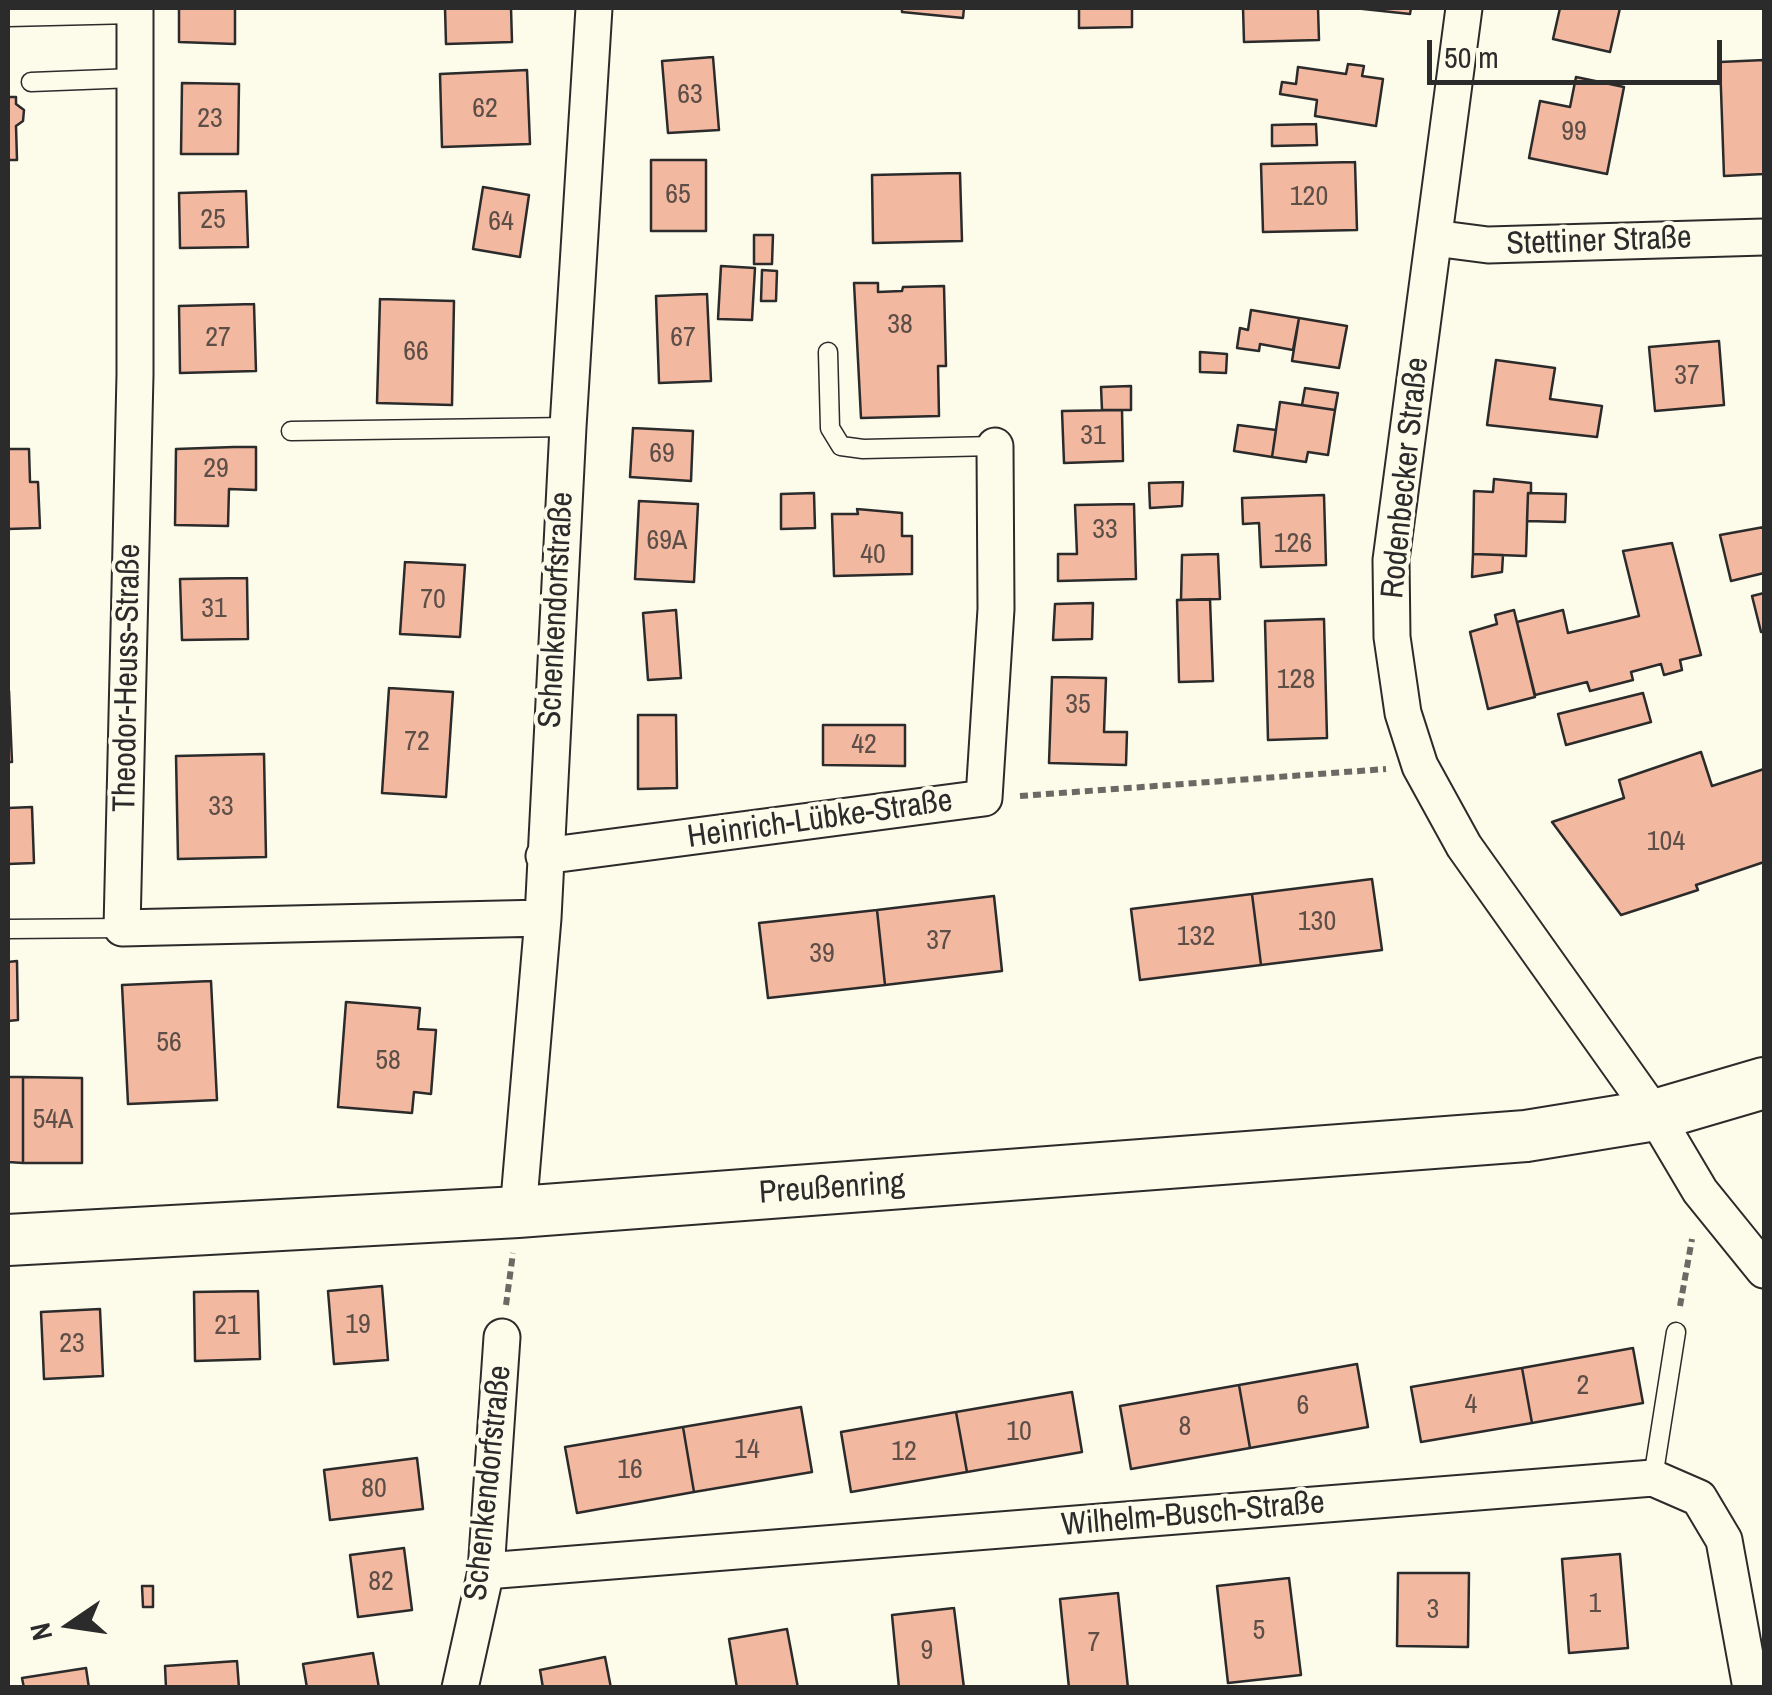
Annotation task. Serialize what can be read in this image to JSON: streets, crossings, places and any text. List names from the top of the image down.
{
  "streets": {
    "street": [
      "Stettiner Straße",
      "Rodenbecker Straße",
      "Schenkendorfstraße",
      "Theodor-Heuss-Straße",
      "Heinrich-Lübke-Straße",
      "Preußenring",
      "Wilhelm-Busch-Straße"
    ]
  },
  "crossings": [
    ["Stettiner Straße", "Rodenbecker Straße"],
    ["Rodenbecker Straße", "Preußenring"],
    ["Schenkendorfstraße", "Heinrich-Lübke-Straße"],
    ["Schenkendorfstraße", "Preußenring"],
    ["Schenkendorfstraße", "Wilhelm-Busch-Straße"]
  ],
  "house_numbers": [
    "63",
    "62",
    "23",
    "99",
    "65",
    "120",
    "25",
    "64",
    "38",
    "27",
    "67",
    "66",
    "37",
    "31",
    "69",
    "29",
    "33",
    "69A",
    "126",
    "40",
    "70",
    "31",
    "128",
    "35",
    "72",
    "42",
    "33",
    "104",
    "130",
    "132",
    "37",
    "39",
    "56",
    "58",
    "54A",
    "19",
    "21",
    "23",
    "2",
    "4",
    "6",
    "8",
    "10",
    "14",
    "12",
    "16",
    "80",
    "82",
    "1",
    "3",
    "5",
    "7",
    "9"
  ],
  "scale_bar": "50 m",
  "north": "left"
}
